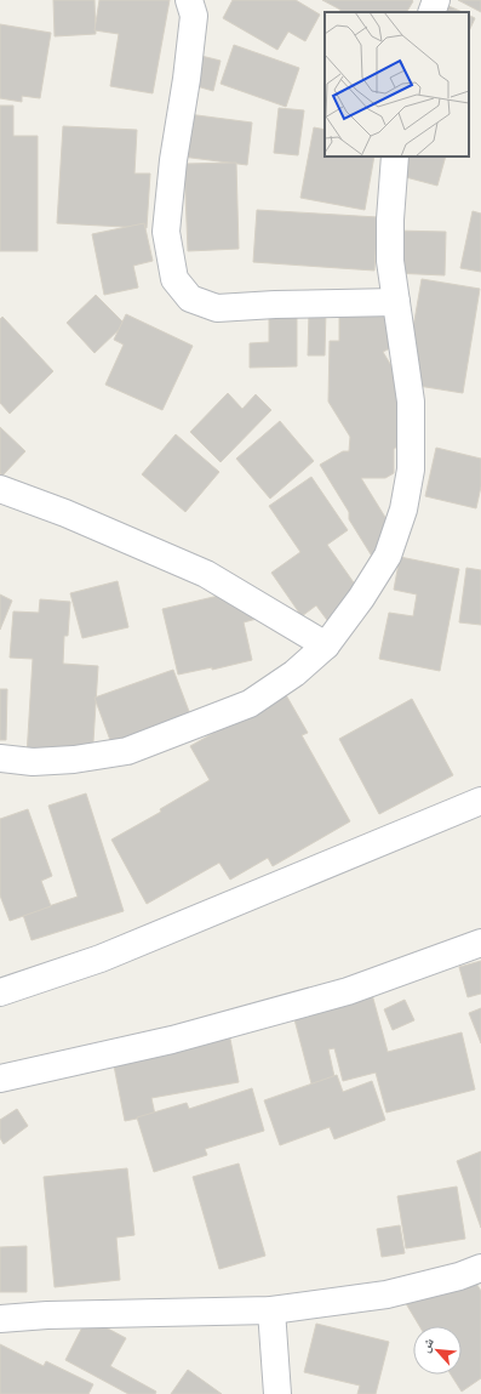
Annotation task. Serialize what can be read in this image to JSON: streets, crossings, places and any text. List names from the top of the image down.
{
  "north": "top left"
}
